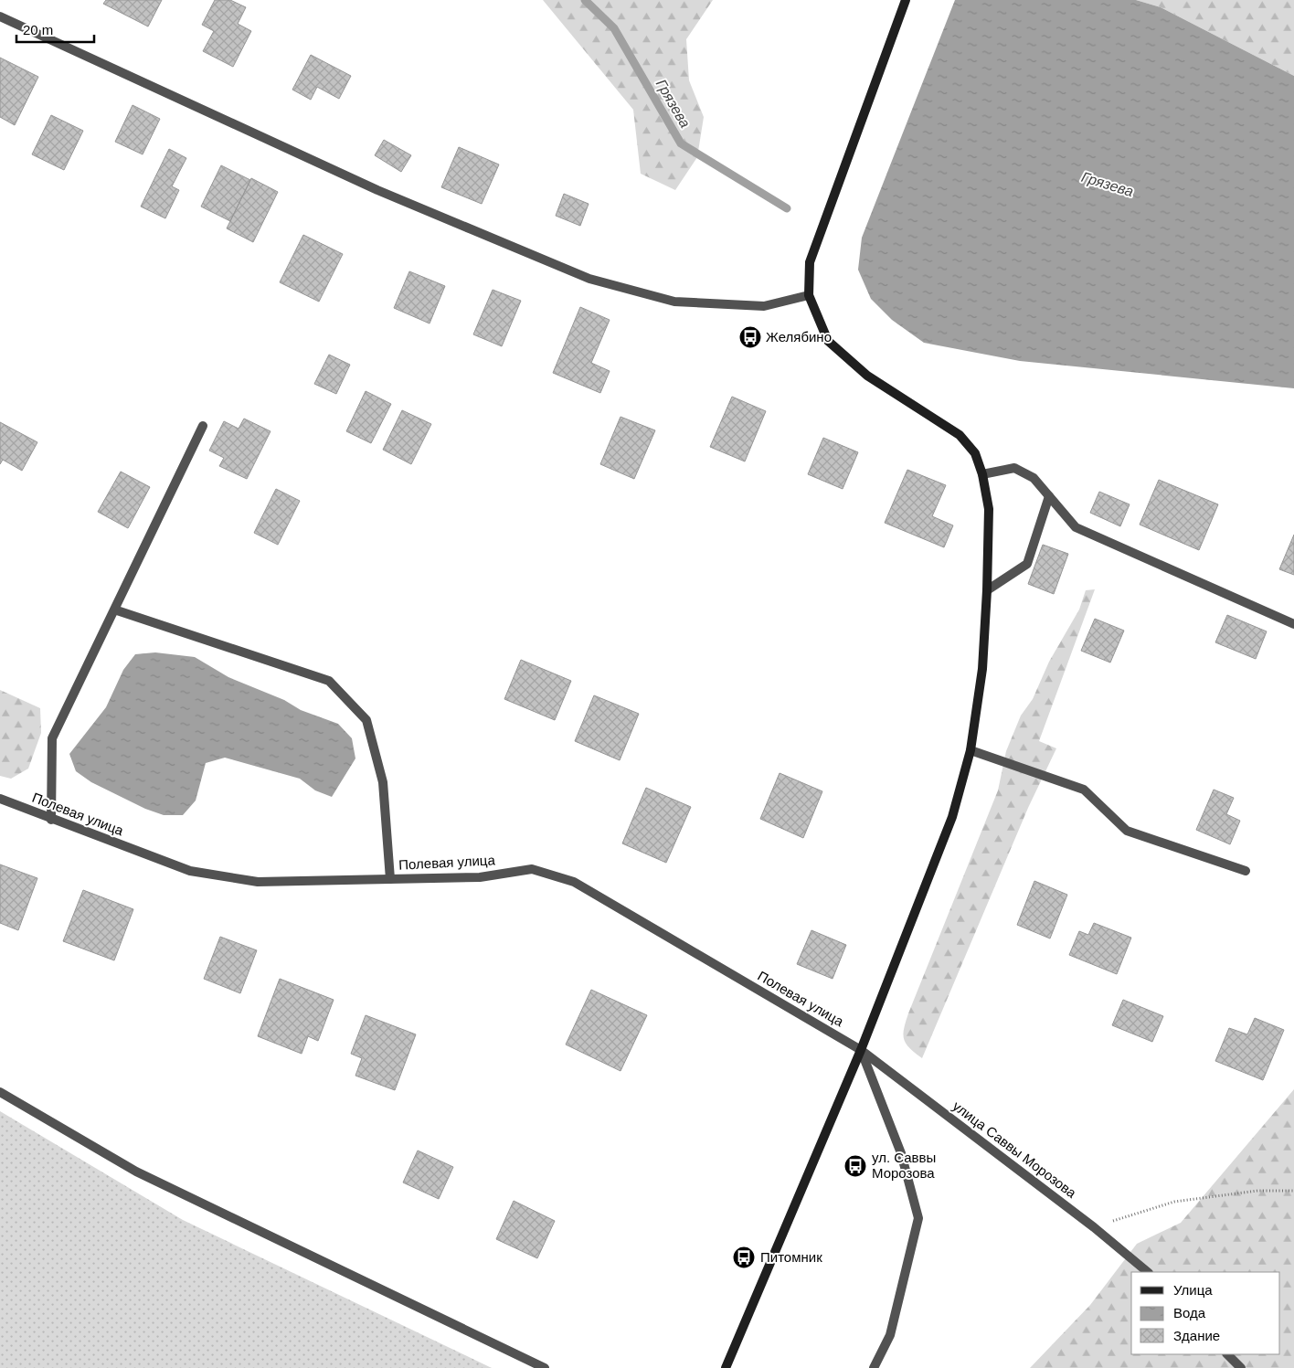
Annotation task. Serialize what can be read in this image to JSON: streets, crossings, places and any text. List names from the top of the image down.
{
  "streets": {
    "street": ["Полевая улица", "улица Саввы Морозова"]
  },
  "crossings": [
    ["Полевая улица", "улица Саввы Морозова"]
  ],
  "water": ["Грязева"],
  "places": {
    "bus stop": ["Желябино", "ул. Саввы Морозова", "Питомник"]
  },
  "legend": ["Улица", "Вода", "Здание"],
  "scale_bar": "20 m"
}
